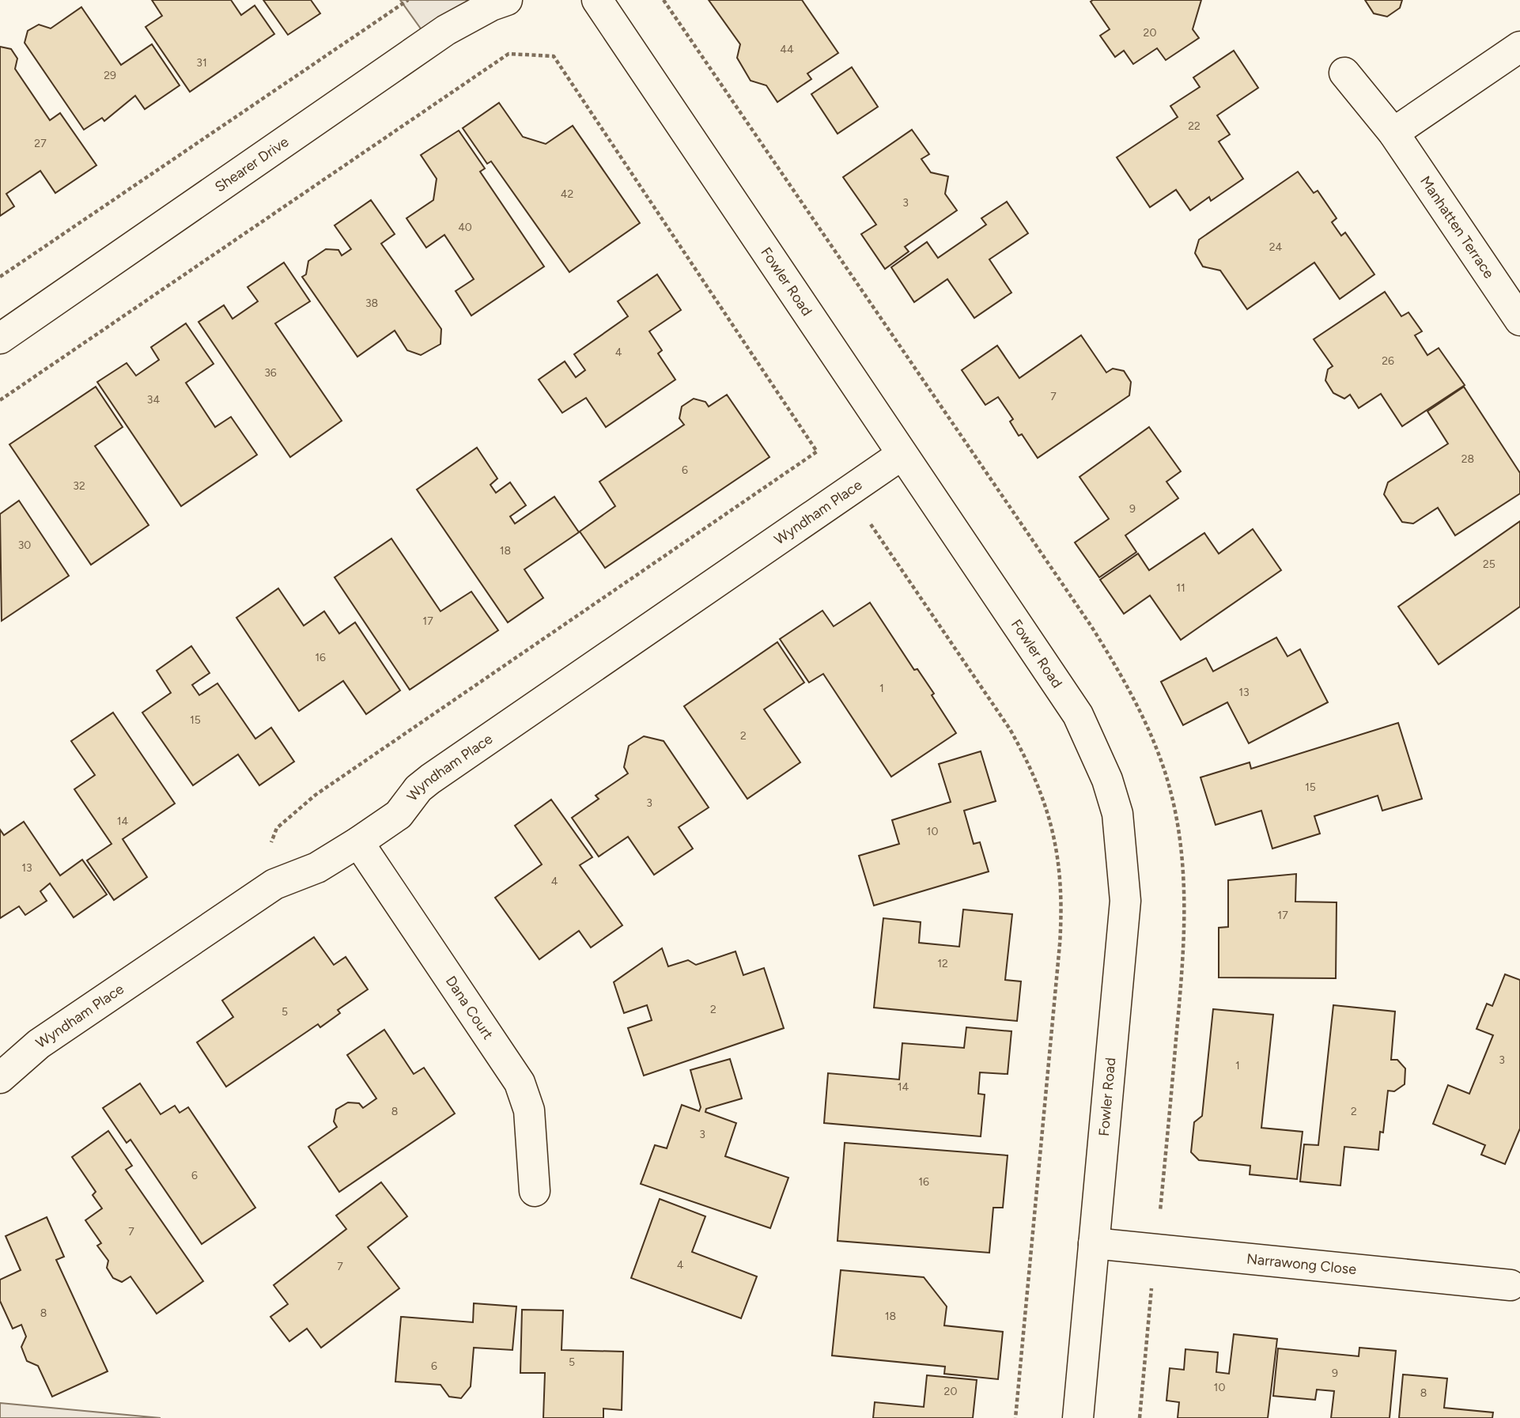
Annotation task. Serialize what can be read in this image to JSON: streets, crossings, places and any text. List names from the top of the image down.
{
  "streets": {
    "street": [
      "Shearer Drive",
      "Manhatten Terrace",
      "Fowler Road",
      "Wyndham Place",
      "Dana Court",
      "Narrawong Close"
    ]
  },
  "crossings": [
    ["Fowler Road", "Wyndham Place"],
    ["Fowler Road", "Narrawong Close"],
    ["Wyndham Place", "Dana Court"]
  ],
  "house_numbers": [
    "20",
    "44",
    "31",
    "29",
    "22",
    "27",
    "42",
    "3",
    "40",
    "24",
    "38",
    "4",
    "26",
    "36",
    "7",
    "34",
    "28",
    "6",
    "32",
    "9",
    "30",
    "18",
    "25",
    "11",
    "17",
    "16",
    "1",
    "13",
    "15",
    "2",
    "15",
    "3",
    "14",
    "10",
    "13",
    "4",
    "17",
    "12",
    "2",
    "5",
    "3",
    "1",
    "14",
    "8",
    "2",
    "3",
    "6",
    "16",
    "7",
    "4",
    "7",
    "8",
    "18",
    "5",
    "6",
    "9",
    "10",
    "20",
    "8"
  ]
}
